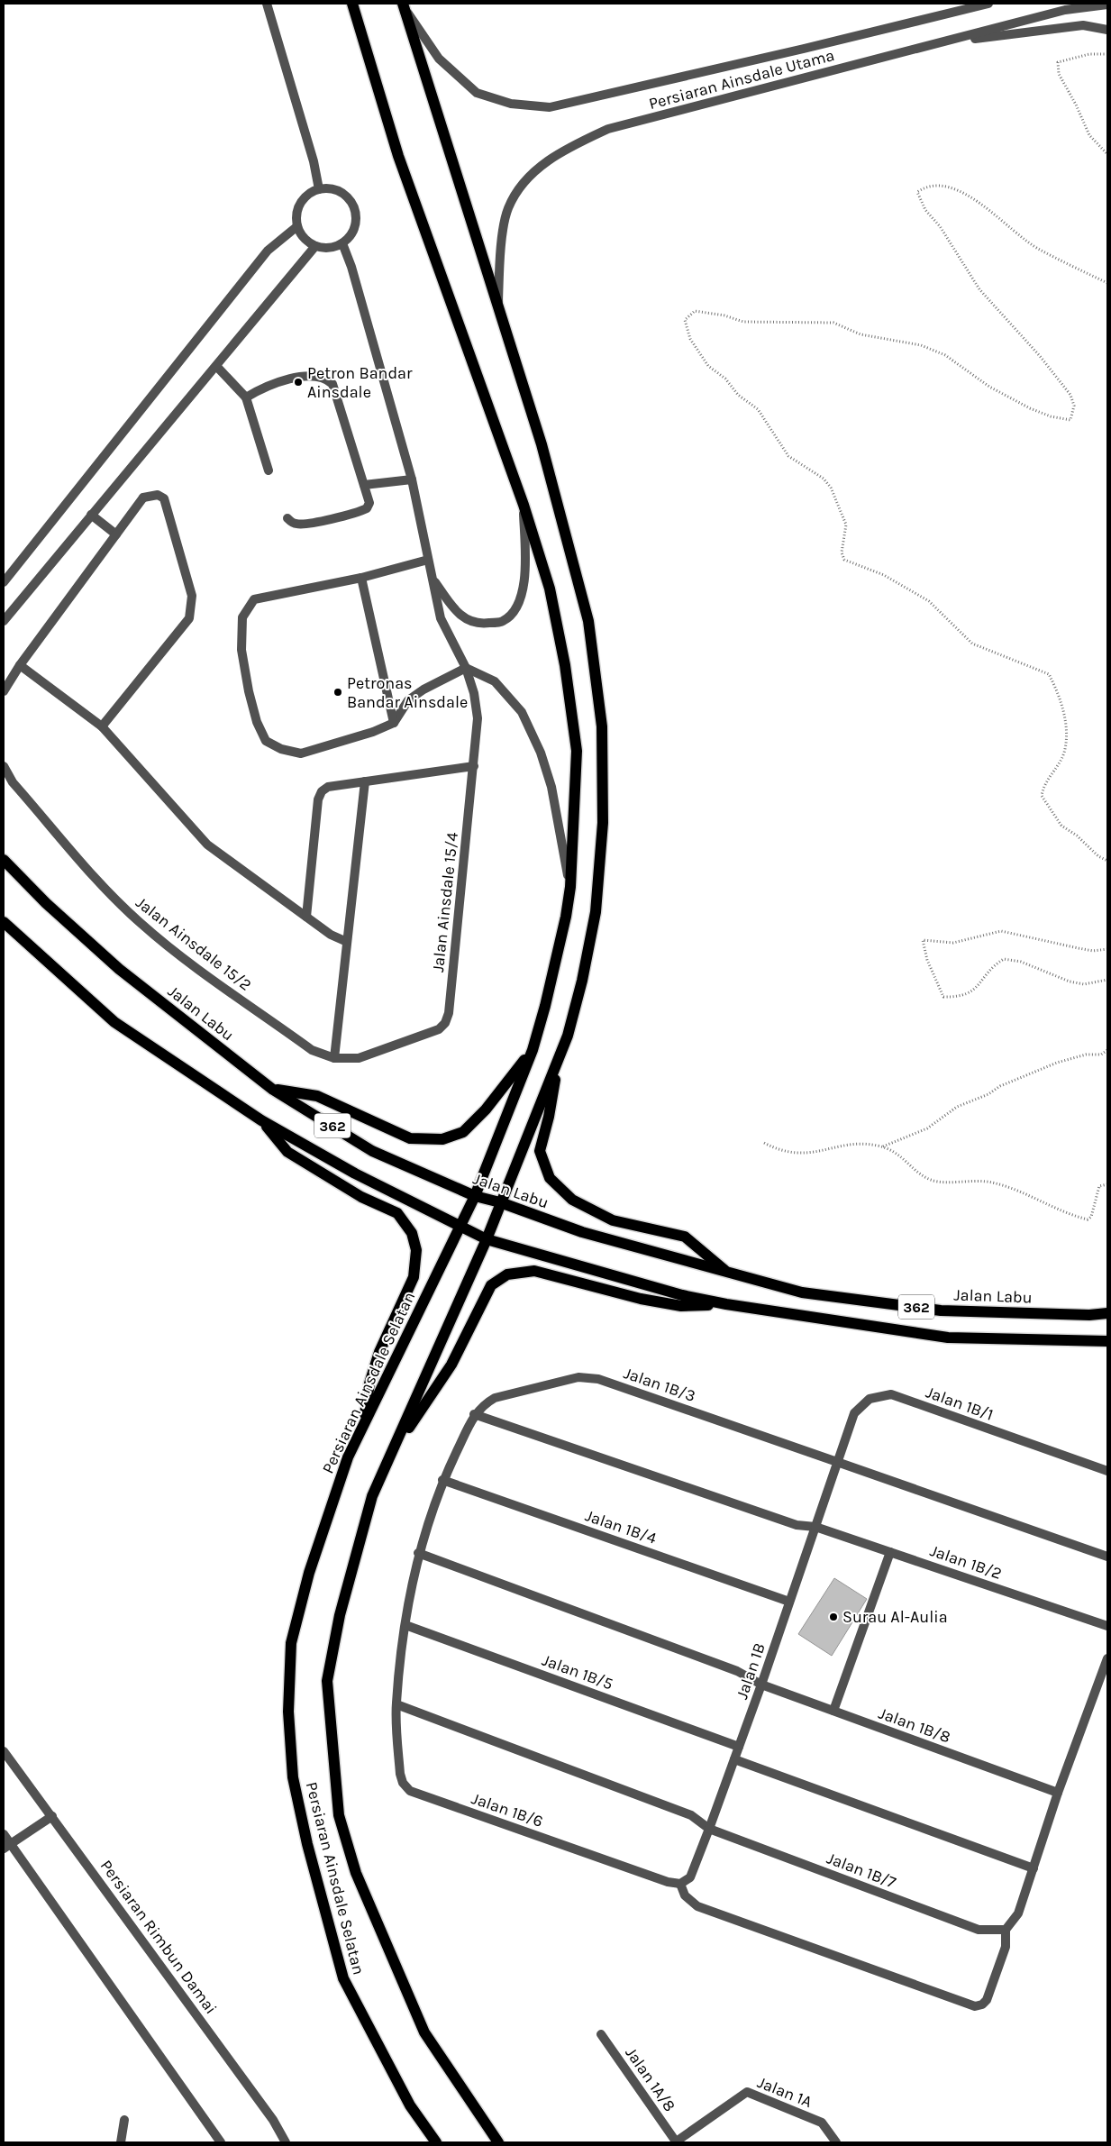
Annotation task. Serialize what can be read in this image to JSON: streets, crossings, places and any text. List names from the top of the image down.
{
  "streets": {
    "main road": ["Jalan Labu", "362", "Persiaran Ainsdale Selatan"],
    "street": [
      "Persiaran Ainsdale Utama",
      "Jalan Ainsdale 15/4",
      "Jalan Ainsdale 15/2",
      "Jalan 1B/3",
      "Jalan 1B/1",
      "Jalan 1B/4",
      "Jalan 1B/2",
      "Jalan 1B",
      "Jalan 1B/5",
      "Jalan 1B/8",
      "Jalan 1B/6",
      "Jalan 1B/7",
      "Persiaran Rimbun Damai",
      "Jalan 1A/8",
      "Jalan 1A"
    ]
  },
  "crossings": [
    ["Jalan Ainsdale 15/4", "Jalan Ainsdale 15/2"],
    ["Jalan Labu", "Persiaran Ainsdale Selatan"],
    ["362", "Persiaran Ainsdale Selatan"],
    ["Jalan 1B/3", "Jalan 1B/1"],
    ["Jalan 1B/3", "Jalan 1B/2"],
    ["Jalan 1B/3", "Jalan 1B"],
    ["Jalan 1B/3", "Jalan 1B/6"],
    ["Jalan 1B/1", "Jalan 1B"],
    ["Jalan 1B/4", "Jalan 1B"],
    ["Jalan 1B/4", "Jalan 1B/6"],
    ["Jalan 1B/2", "Jalan 1B"],
    ["Jalan 1B/2", "Jalan 1B/6"],
    ["Jalan 1B", "Jalan 1B/5"],
    ["Jalan 1B", "Jalan 1B/8"],
    ["Jalan 1B", "Jalan 1B/6"],
    ["Jalan 1B", "Jalan 1B/7"],
    ["Jalan 1B/5", "Jalan 1B/6"],
    ["Jalan 1B/8", "Jalan 1B/6"],
    ["Jalan 1B/6", "Jalan 1B/7"],
    ["Jalan 1A/8", "Jalan 1A"]
  ],
  "places": ["Petron Bandar Ainsdale", "Petronas Bandar Ainsdale", "Surau Al-Aulia"]
}
